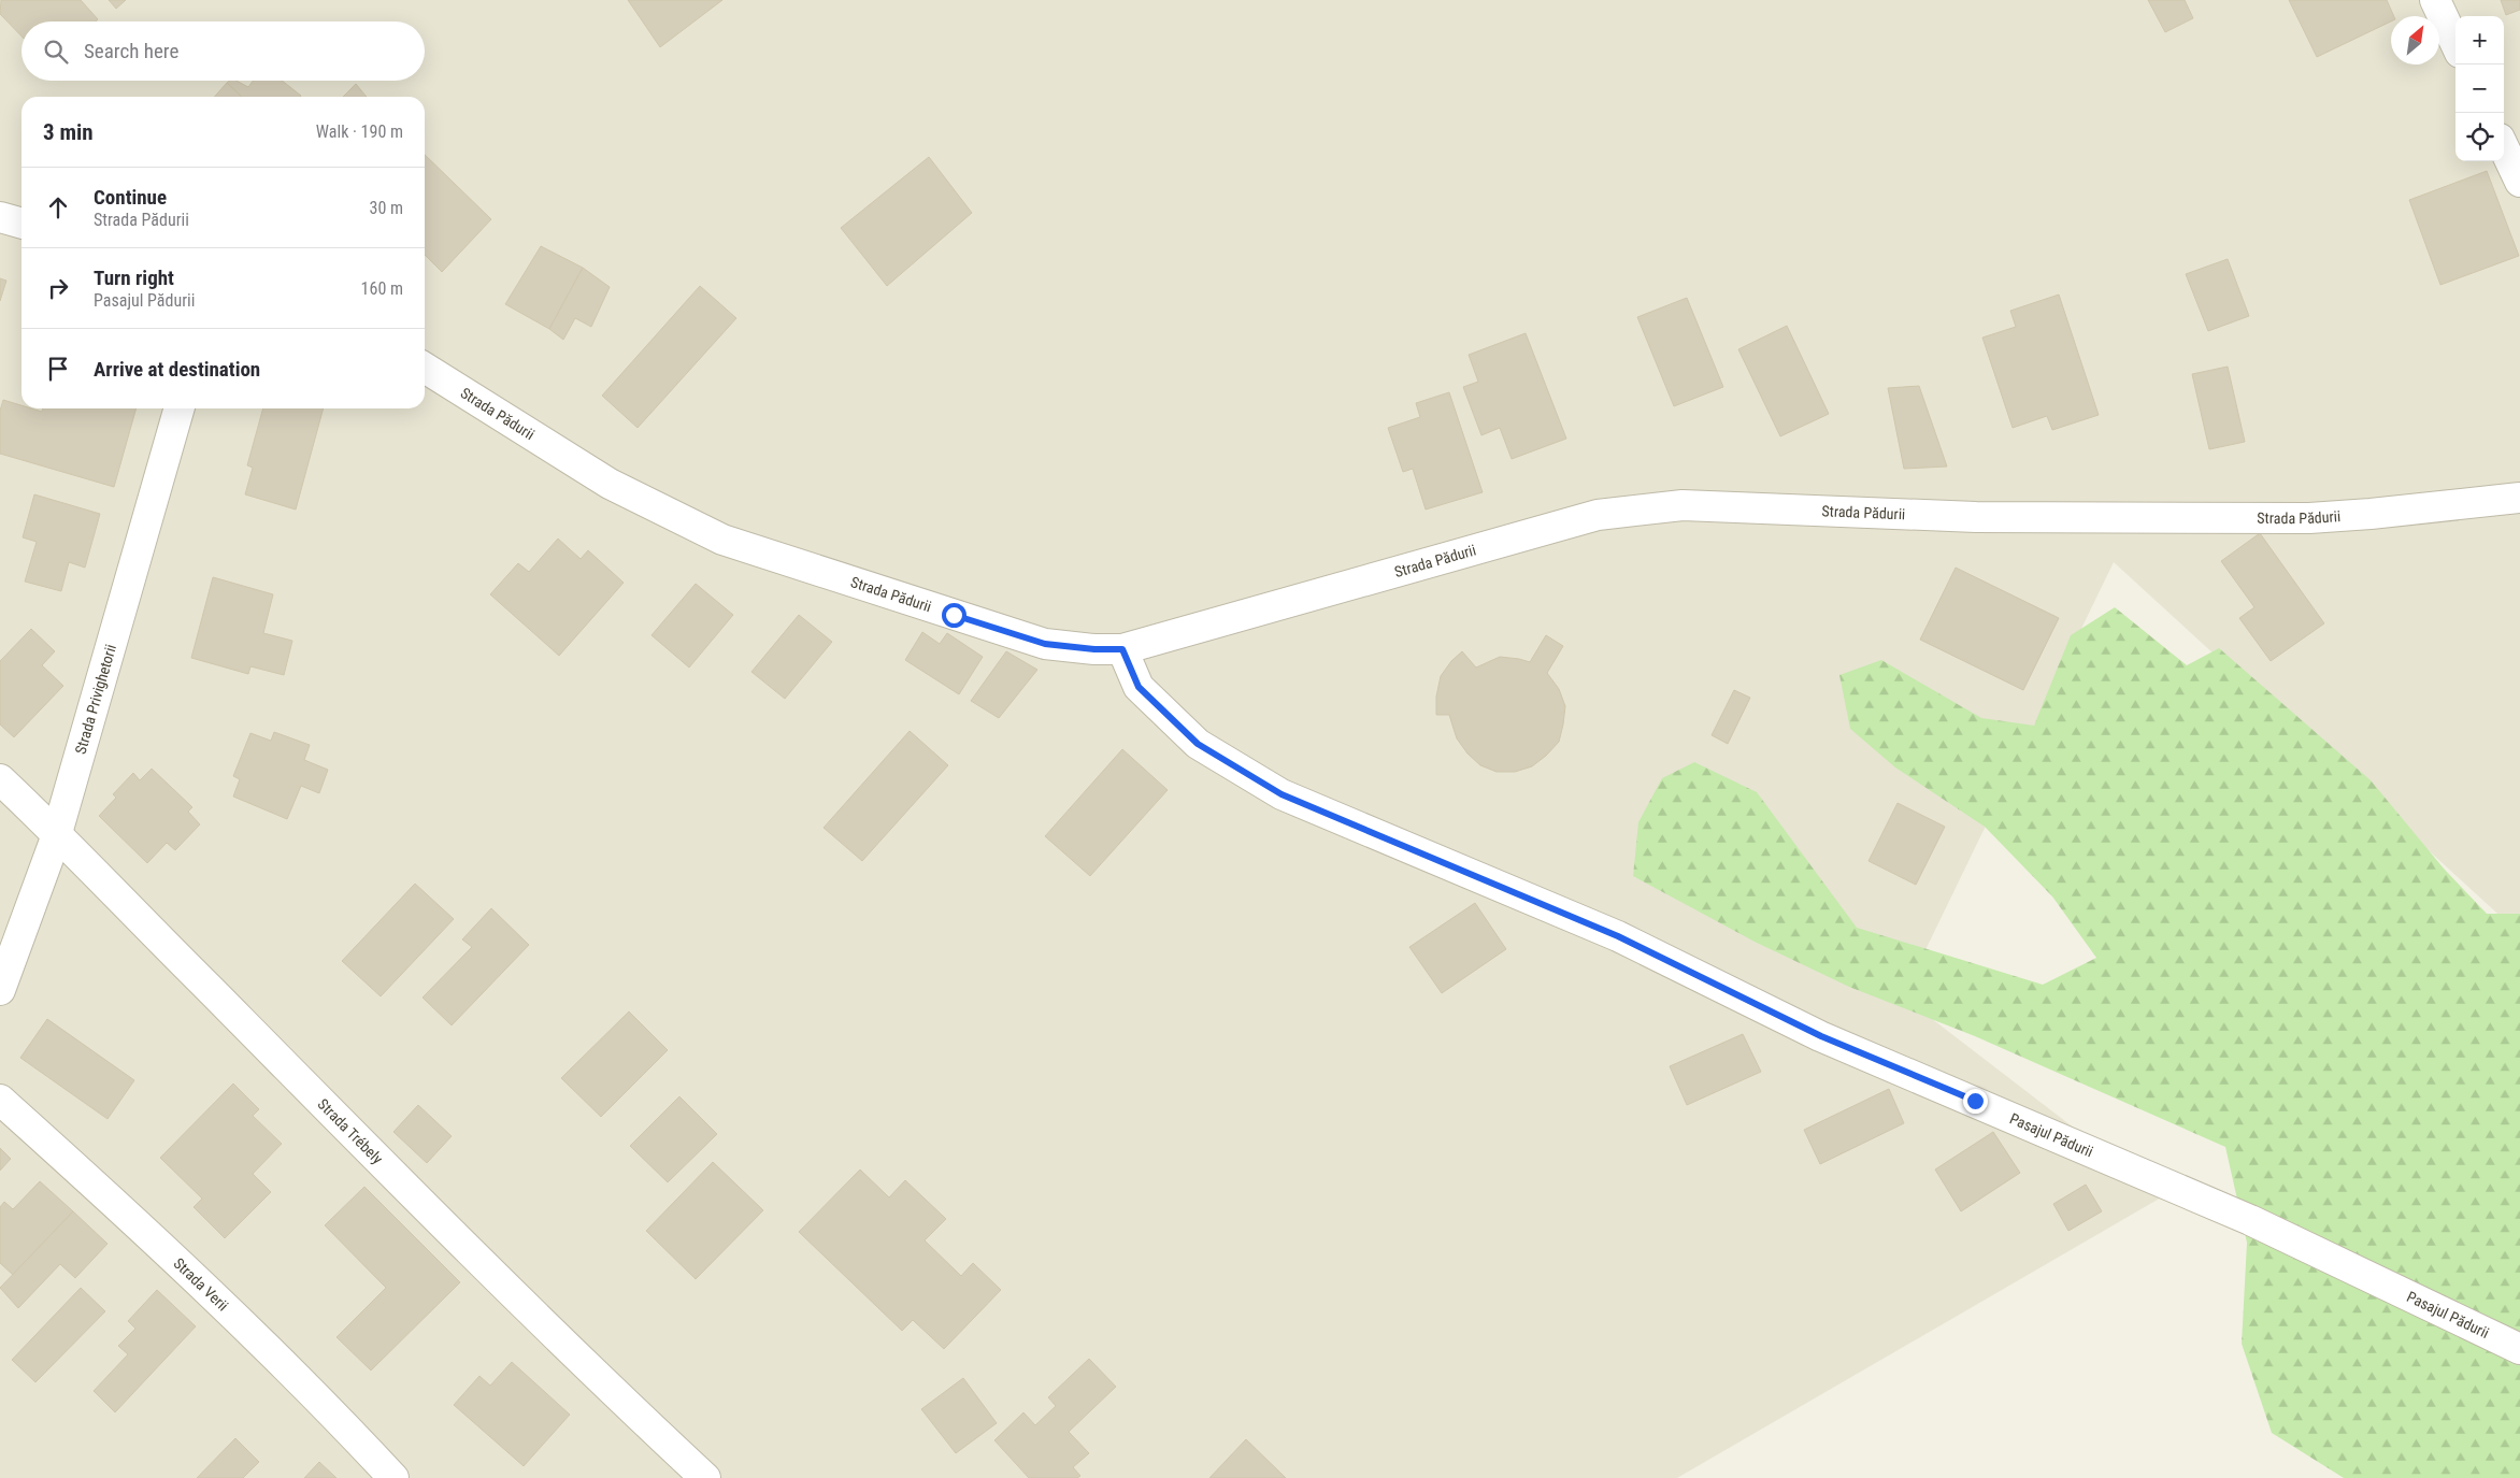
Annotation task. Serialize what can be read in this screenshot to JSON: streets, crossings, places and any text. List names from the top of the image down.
{
  "streets": {
    "street": [
      "Strada Pădurii",
      "Strada Privighetorii",
      "Strada Trébely",
      "Pasajul Pădurii",
      "Strada Verii"
    ]
  },
  "crossings": [
    ["Strada Pădurii", "Pasajul Pădurii"],
    ["Strada Privighetorii", "Strada Trébely"]
  ],
  "north": "top right",
  "page": {
    "map_buttons": ["+", "−"],
    "search": "Search here",
    "heading": ["3 min", "Walk · 190 m"],
    "list": [
      ["Continue", "Strada Pădurii", "30 m"],
      ["Turn right", "Pasajul Pădurii", "160 m"],
      "Arrive at destination"
    ]
  }
}
